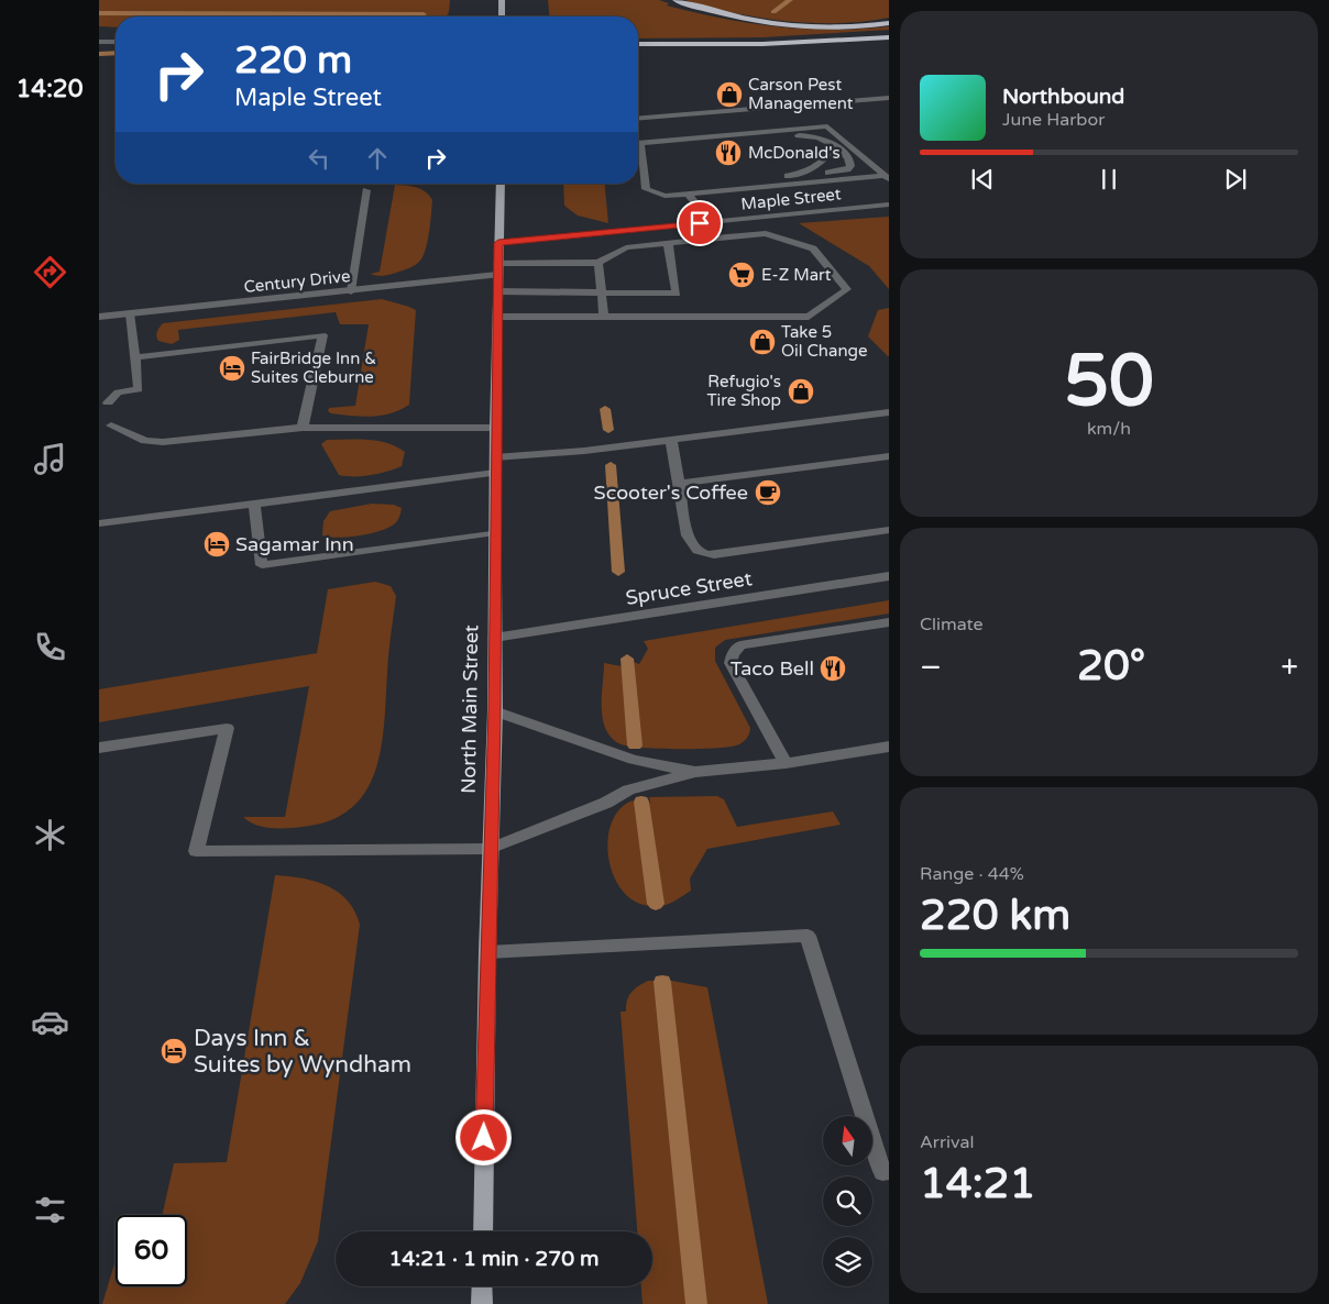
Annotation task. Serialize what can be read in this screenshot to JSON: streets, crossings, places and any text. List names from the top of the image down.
{
  "streets": {
    "main road": ["North Main Street"],
    "street": ["Maple Street", "Century Drive", "Spruce Street"]
  },
  "crossings": [
    ["Maple Street", "North Main Street"],
    ["Century Drive", "North Main Street"],
    ["Spruce Street", "North Main Street"]
  ],
  "places": {
    "shop": ["Carson Pest Management", "Take 5 Oil Change", "Refugio's Tire Shop"],
    "restaurant": ["McDonald's", "Taco Bell"],
    "supermarket": ["E-Z Mart"],
    "hotel": ["FairBridge Inn & Suites Cleburne", "Sagamar Inn", "Days Inn & Suites by Wyndham"],
    "cafe": ["Scooter's Coffee"]
  },
  "north": "top",
  "page": {
    "tabs": "14:20",
    "turn": ["220 m", "Maple Street"],
    "song": ["Northbound", "June Harbor"],
    "tile": [
      ["50", "km/h"],
      "Climate",
      ["Range · 44%", "220 km"],
      ["Arrival", "14:21"]
    ],
    "heat": ["−", "20°", "+"],
    "limit": "60",
    "trip": "14:21 · 1 min · 270 m"
  }
}
